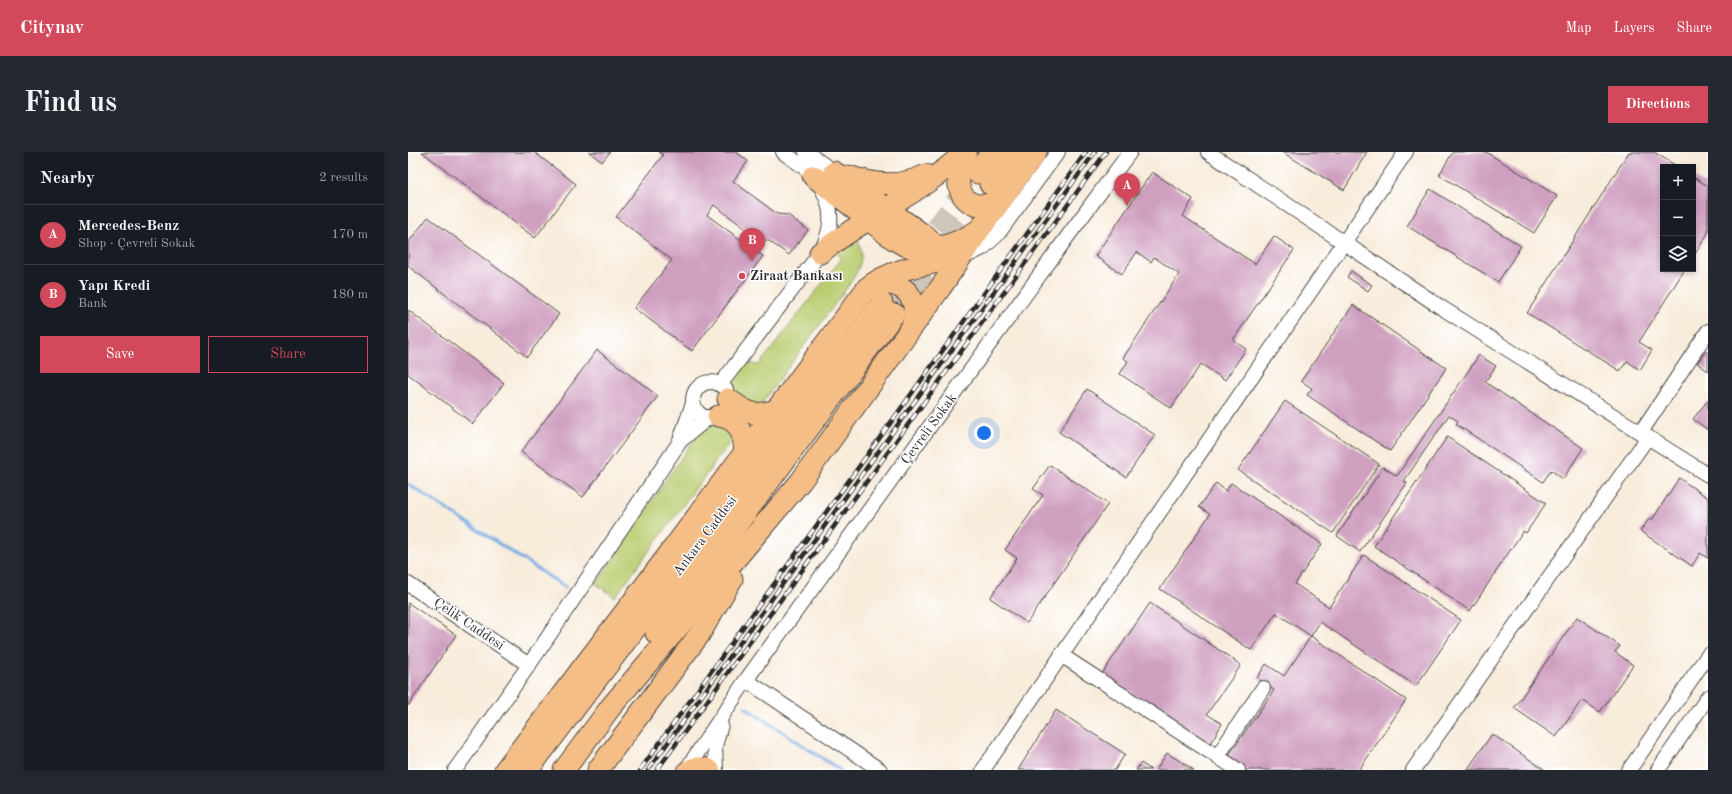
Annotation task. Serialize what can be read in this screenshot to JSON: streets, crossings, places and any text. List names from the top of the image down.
{
  "streets": {
    "highway": ["Ankara Caddesi"],
    "street": ["Çevreli Sokak", "Çelik Caddesi"]
  },
  "places": ["Ziraat Bankası"],
  "page": {
    "header": "Citynav",
    "nav": ["Map", "Layers", "Share"],
    "buttons": [
      "Directions",
      ["Save", "Share"]
    ],
    "title": "Find us",
    "heading": ["Nearby", "2 results"],
    "map_buttons": ["+", "−"],
    "pins": ["A", "B"],
    "list": [
      {
        "mark": "A",
        "name": "Mercedes-Benz",
        "note": "Shop · Çevreli Sokak",
        "value": "170 m"
      },
      {
        "mark": "B",
        "name": "Yapı Kredi",
        "note": "Bank",
        "value": "180 m"
      }
    ]
  }
}
